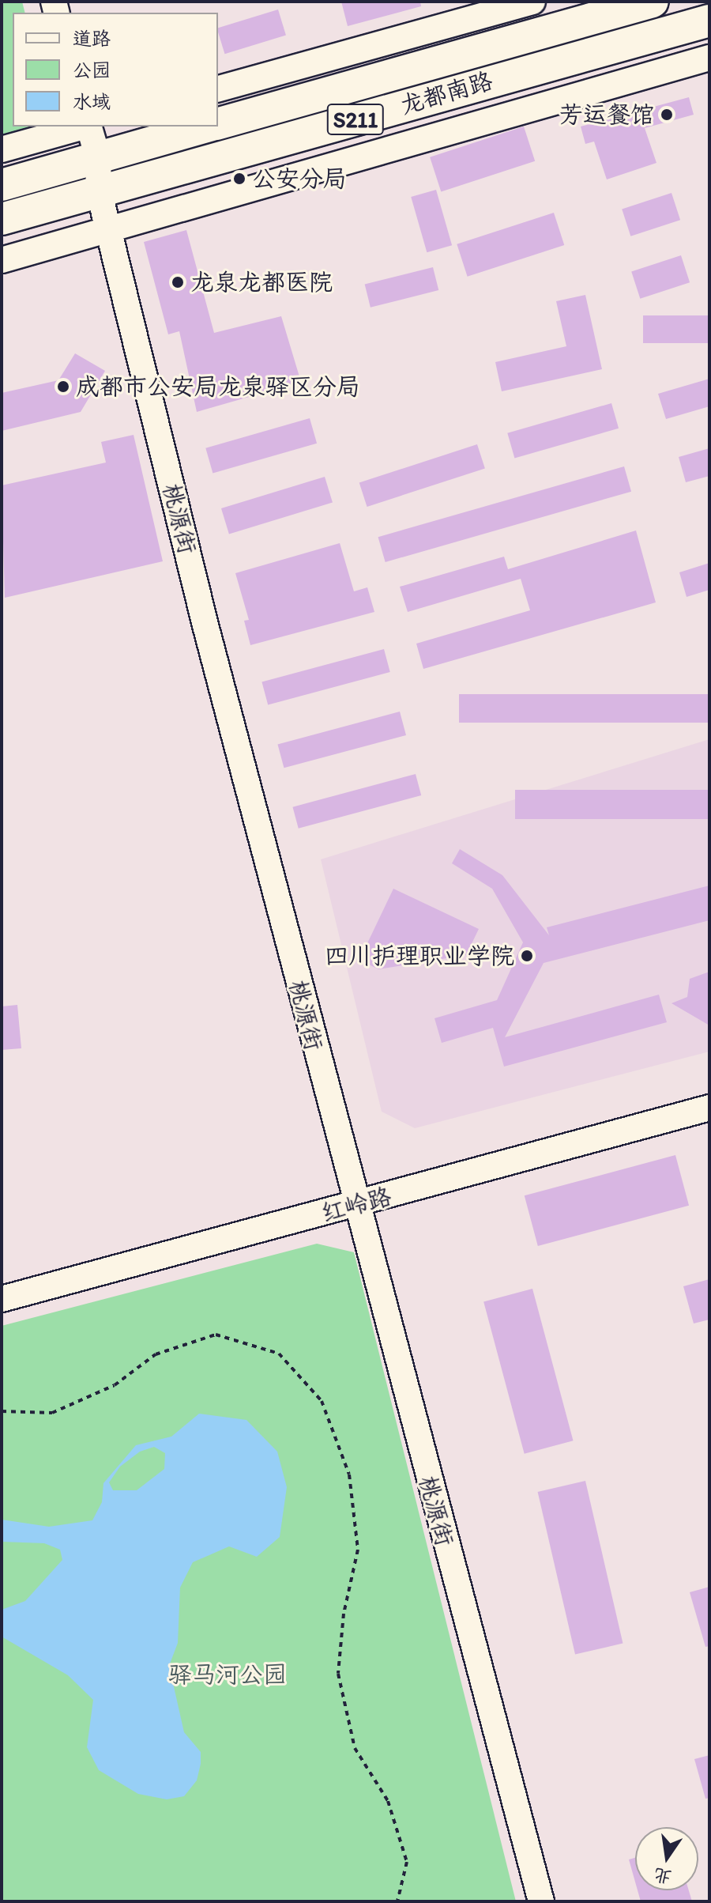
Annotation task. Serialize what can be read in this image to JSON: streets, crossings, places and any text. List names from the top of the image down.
{
  "streets": {
    "main road": ["龙都南路", "S211"],
    "street": ["桃源街", "红岭路"]
  },
  "crossings": [
    ["龙都南路", "桃源街"],
    ["桃源街", "红岭路"]
  ],
  "parks": ["驿马河公园"],
  "places": [
    "芳运餐馆",
    "公安分局",
    "龙泉龙都医院",
    "成都市公安局龙泉驿区分局",
    "四川护理职业学院"
  ],
  "legend": ["道路", "公园", "水域"],
  "north": "bottom"
}
